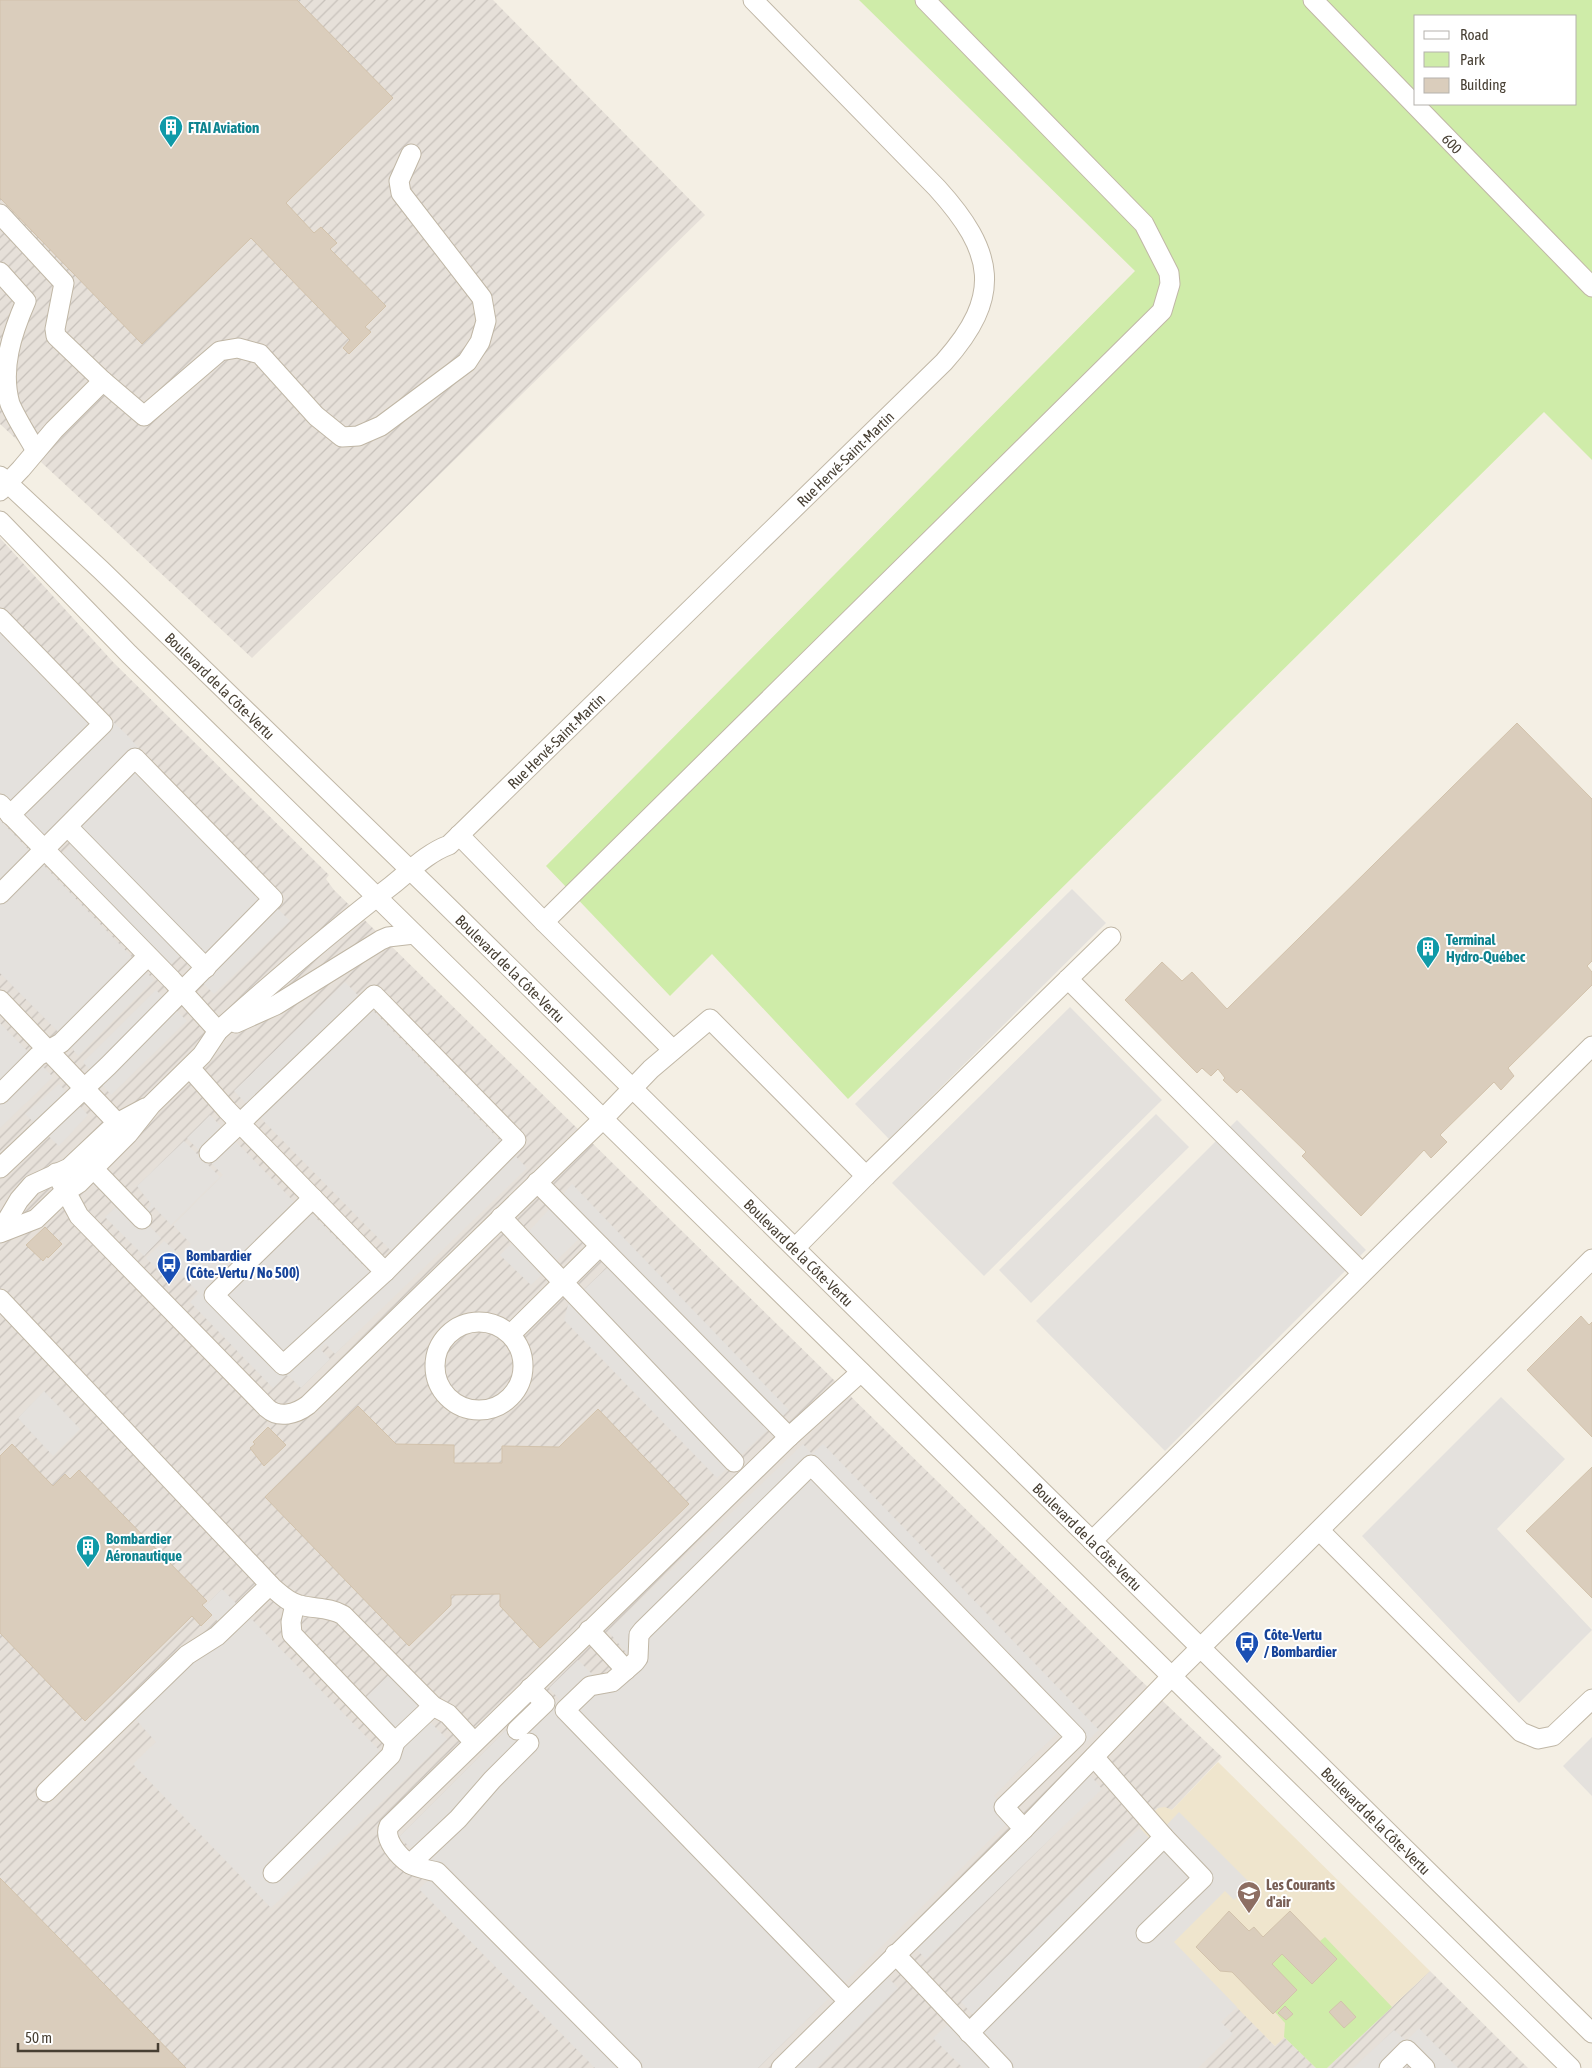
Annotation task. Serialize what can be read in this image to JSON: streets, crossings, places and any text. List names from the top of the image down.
{
  "streets": {
    "street": ["600", "Rue Hervé-Saint-Martin", "Boulevard de la Côte-Vertu"]
  },
  "crossings": [
    ["Rue Hervé-Saint-Martin", "Boulevard de la Côte-Vertu"]
  ],
  "places": {
    "building": ["FTAI Aviation", "Terminal Hydro-Québec", "Bombardier Aéronautique"],
    "bus stop": ["Bombardier (Côte-Vertu / No 500)", "Côte-Vertu / Bombardier"],
    "school or university": ["Les Courants d'air"]
  },
  "legend": ["Road", "Park", "Building"],
  "scale_bar": "50 m"
}
